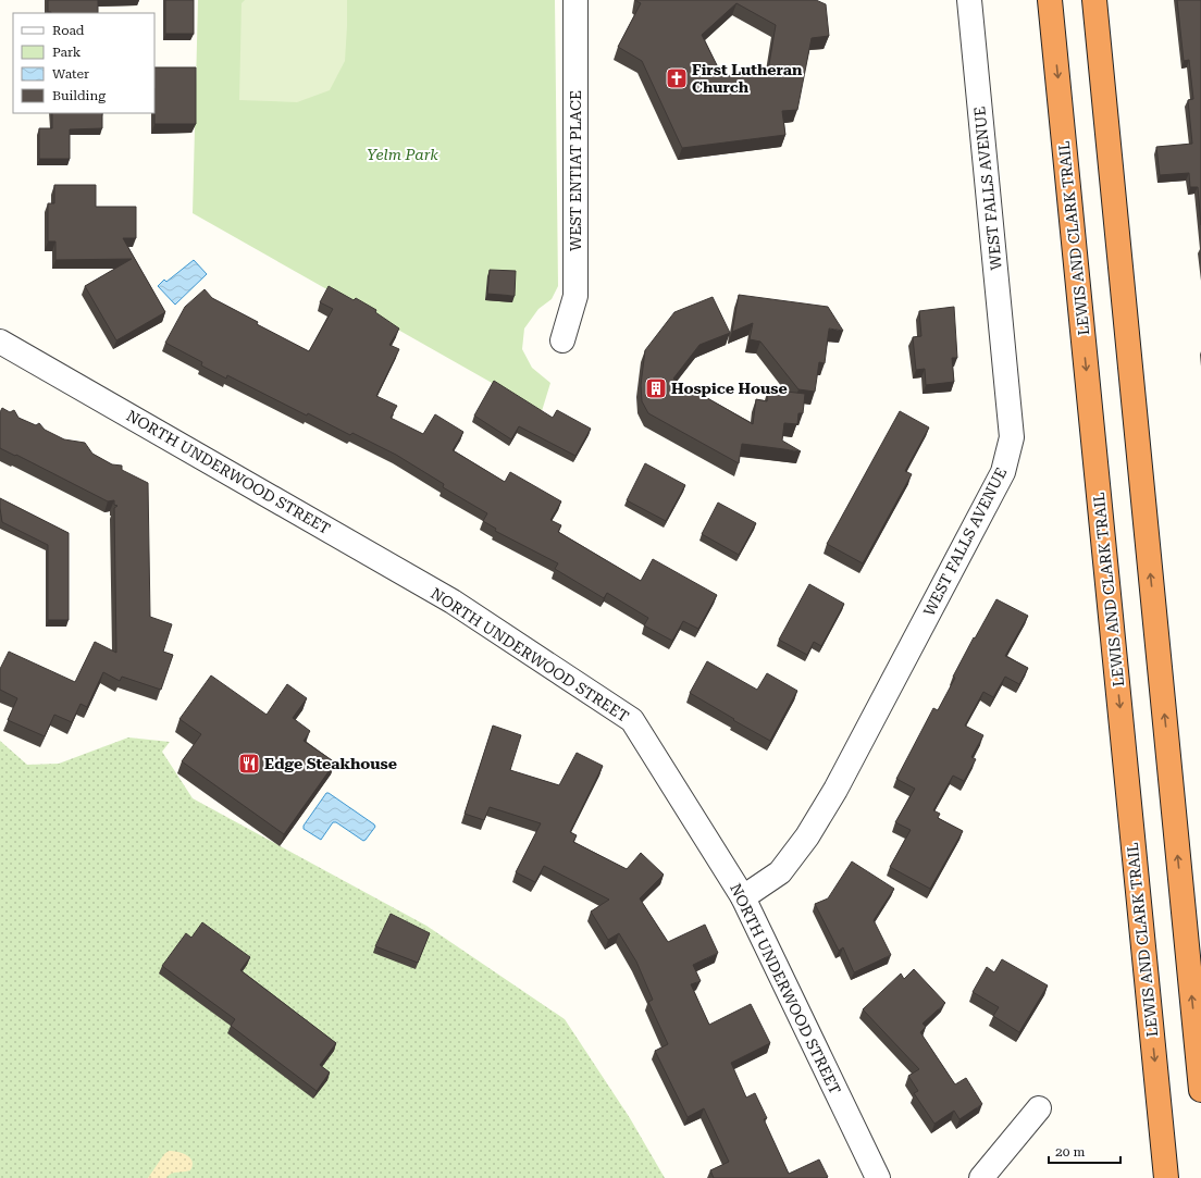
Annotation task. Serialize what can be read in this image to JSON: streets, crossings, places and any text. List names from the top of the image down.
{
  "streets": {
    "highway": ["LEWIS AND CLARK TRAIL"],
    "street": ["WEST ENTIAT PLACE", "WEST FALLS AVENUE", "NORTH UNDERWOOD STREET"]
  },
  "crossings": [
    ["WEST FALLS AVENUE", "NORTH UNDERWOOD STREET"]
  ],
  "parks": ["Yelm Park"],
  "places": {
    "church": ["First Lutheran Church"],
    "building": ["Hospice House"],
    "restaurant": ["Edge Steakhouse"]
  },
  "legend": [
    "Road",
    "Park",
    "Water",
    "Building"
  ],
  "scale_bar": "20 m"
}
